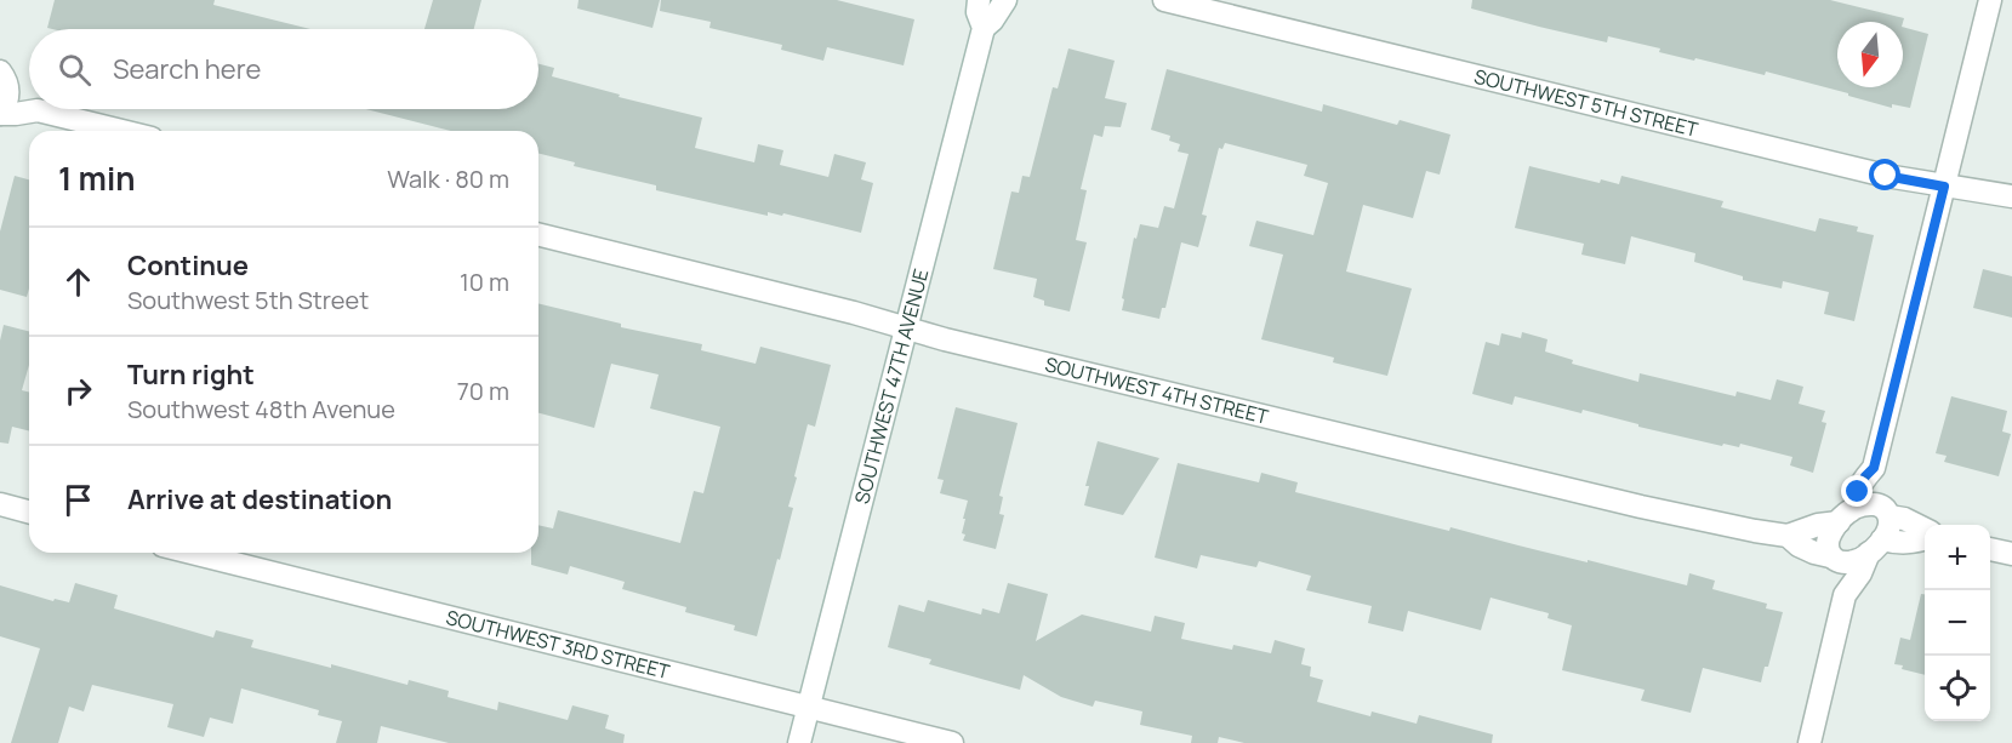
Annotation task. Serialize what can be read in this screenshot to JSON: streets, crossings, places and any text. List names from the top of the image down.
{
  "streets": {
    "street": [
      "SOUTHWEST 5TH STREET",
      "SOUTHWEST 47TH AVENUE",
      "SOUTHWEST 4TH STREET",
      "SOUTHWEST 3RD STREET"
    ]
  },
  "crossings": [
    ["SOUTHWEST 47TH AVENUE", "SOUTHWEST 4TH STREET"],
    ["SOUTHWEST 47TH AVENUE", "SOUTHWEST 3RD STREET"]
  ],
  "north": "bottom",
  "page": {
    "search": "Search here",
    "heading": ["1 min", "Walk · 80 m"],
    "list": [
      ["Continue", "Southwest 5th Street", "10 m"],
      ["Turn right", "Southwest 48th Avenue", "70 m"],
      "Arrive at destination"
    ],
    "map_buttons": ["+", "−"]
  }
}
